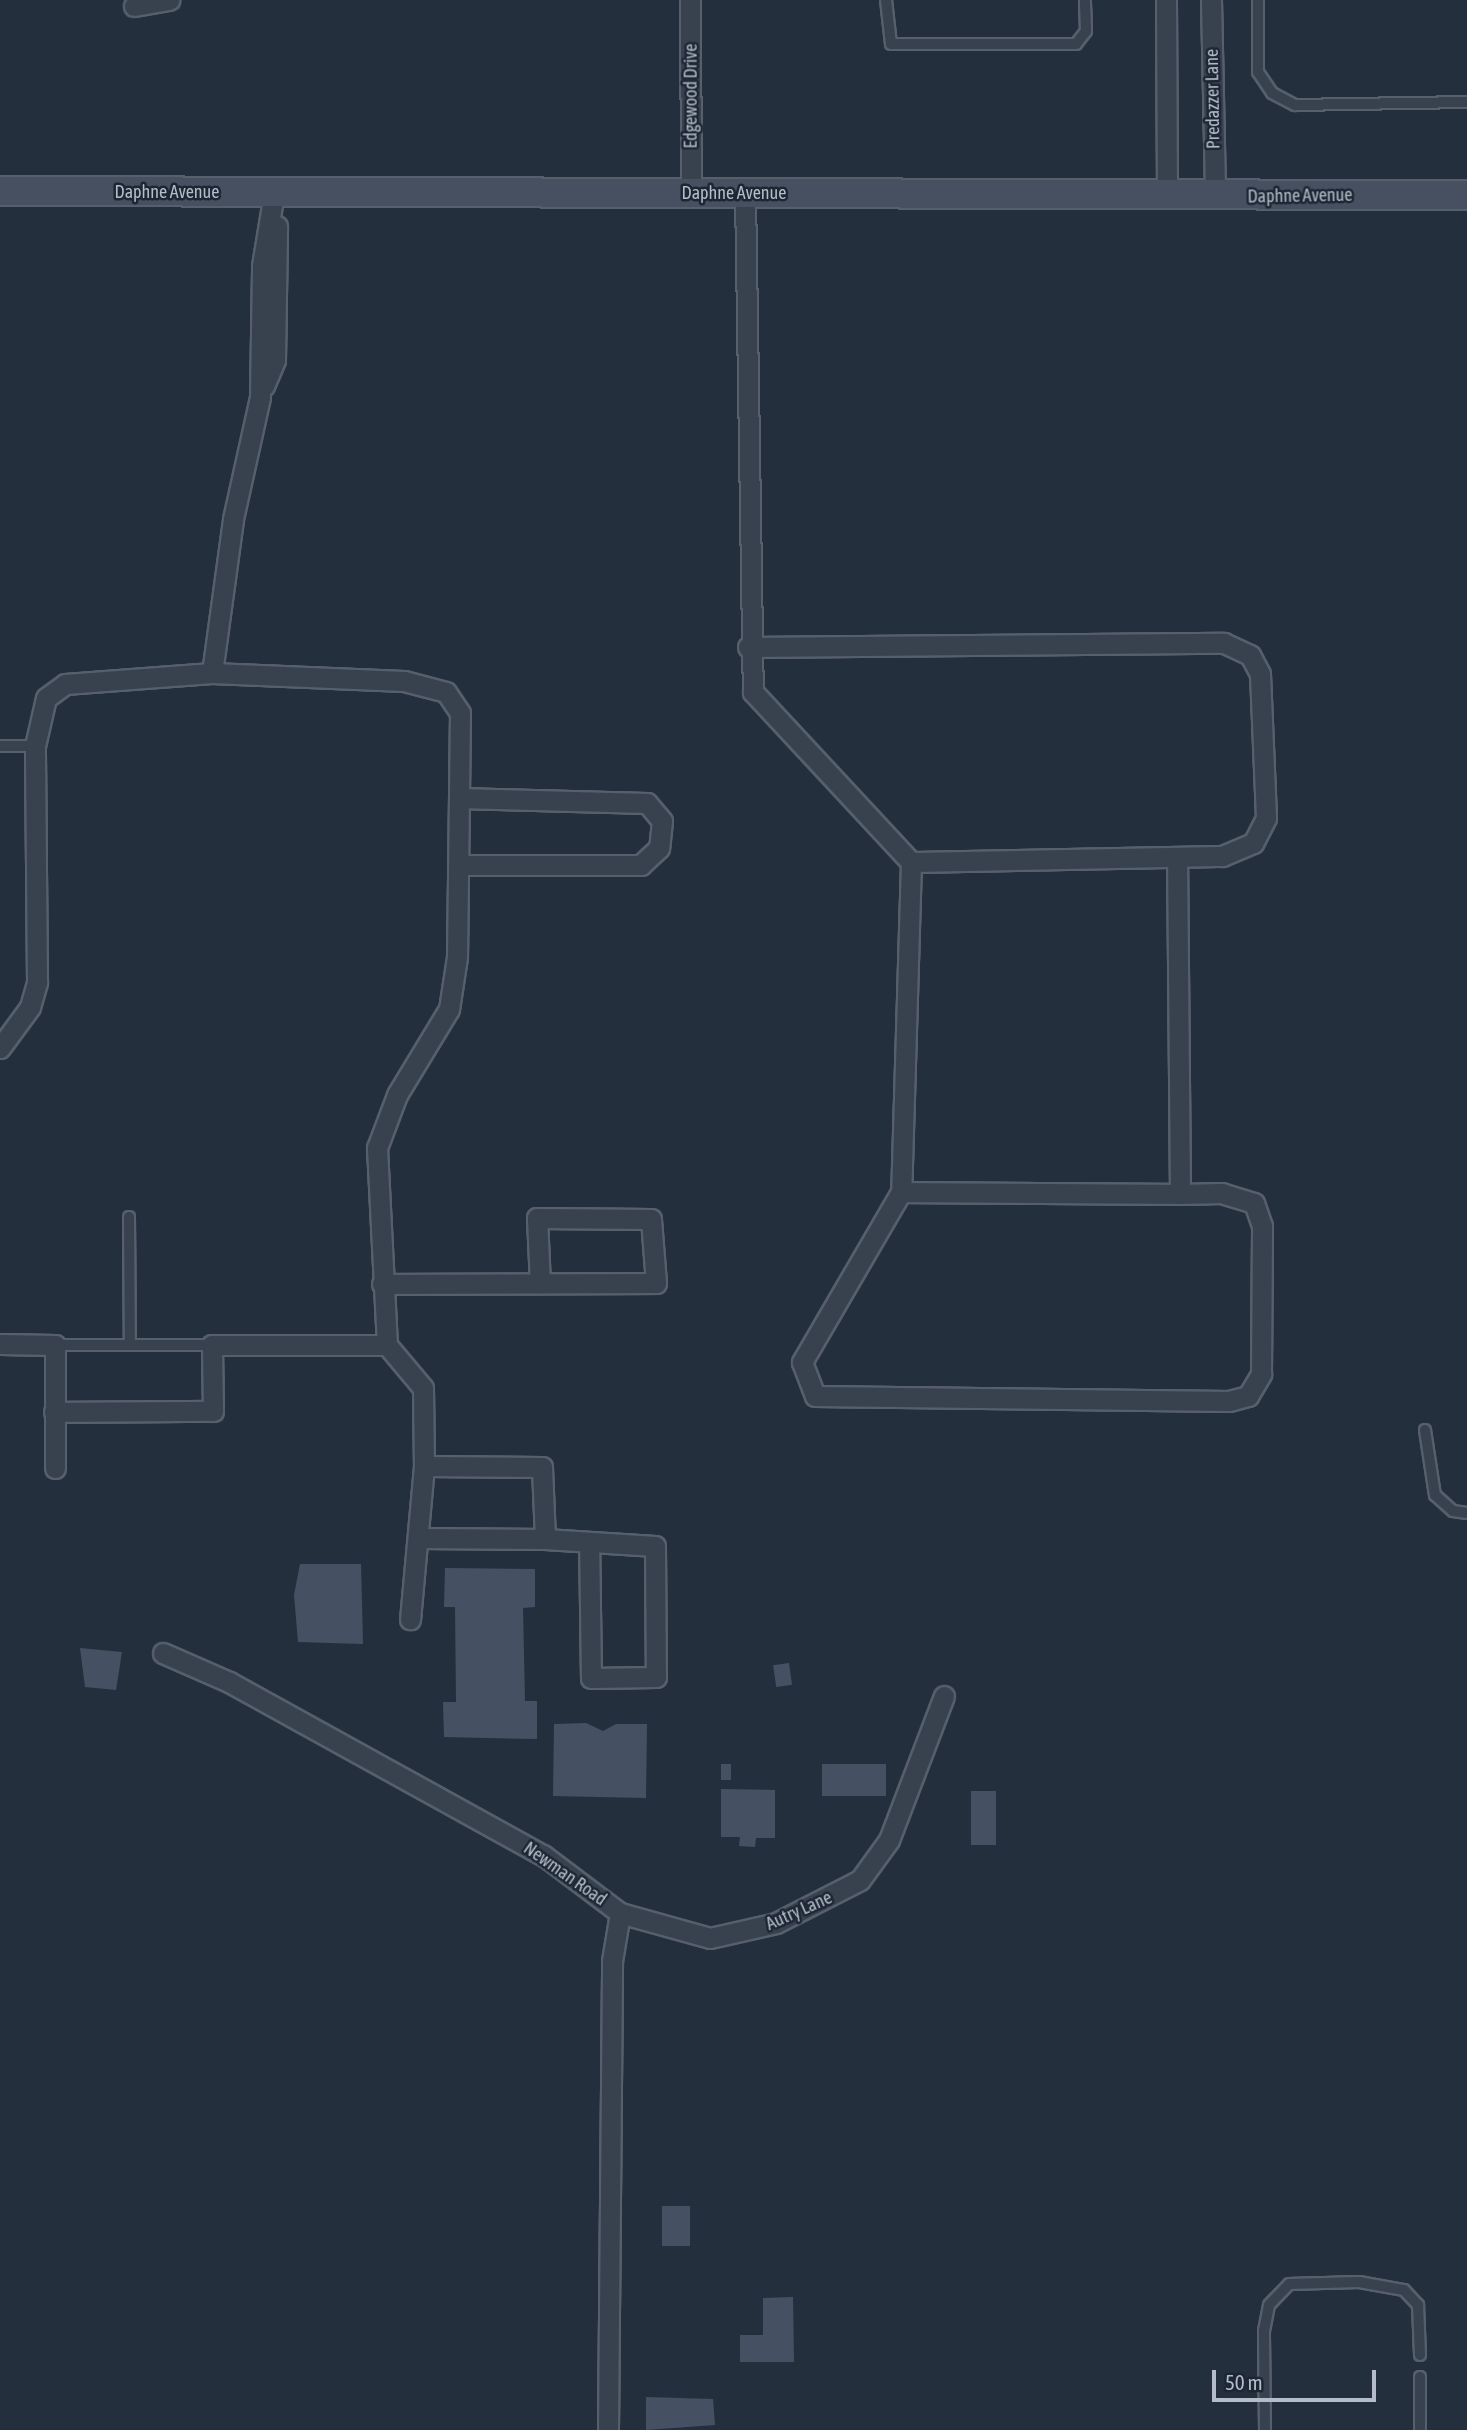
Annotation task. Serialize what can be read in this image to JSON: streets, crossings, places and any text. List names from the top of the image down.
{
  "streets": {
    "street": [
      "Edgewood Drive",
      "Predazzer Lane",
      "Daphne Avenue",
      "Newman Road",
      "Autry Lane"
    ]
  },
  "crossings": [
    ["Edgewood Drive", "Daphne Avenue"],
    ["Predazzer Lane", "Daphne Avenue"],
    ["Newman Road", "Autry Lane"]
  ],
  "scale_bar": "50 m"
}
